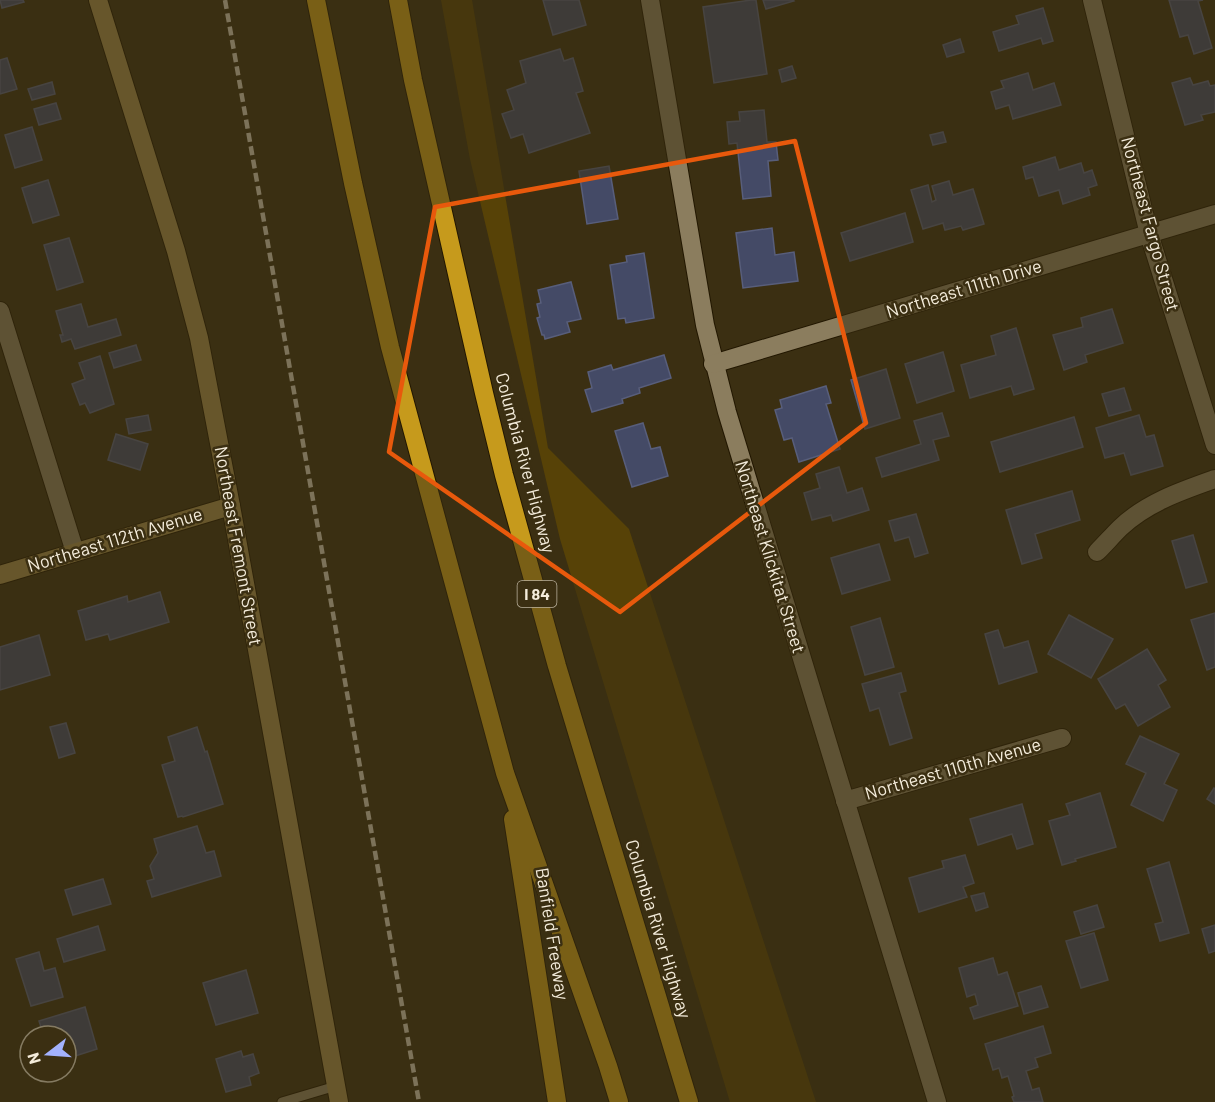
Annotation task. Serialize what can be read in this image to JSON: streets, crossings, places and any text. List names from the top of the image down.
{
  "streets": {
    "highway": ["Columbia River Highway", "I 84", "Banfield Freeway"],
    "main road": ["Northeast 112th Avenue", "Northeast Fremont Street"],
    "street": [
      "Northeast Fargo Street",
      "Northeast 111th Drive",
      "Northeast Klickitat Street",
      "Northeast 110th Avenue"
    ]
  },
  "crossings": [
    ["Northeast Fargo Street", "Northeast 111th Drive"],
    ["Northeast 111th Drive", "Northeast Klickitat Street"],
    ["Northeast 112th Avenue", "Northeast Fremont Street"],
    ["Northeast Klickitat Street", "Northeast 110th Avenue"]
  ],
  "north": "left"
}
